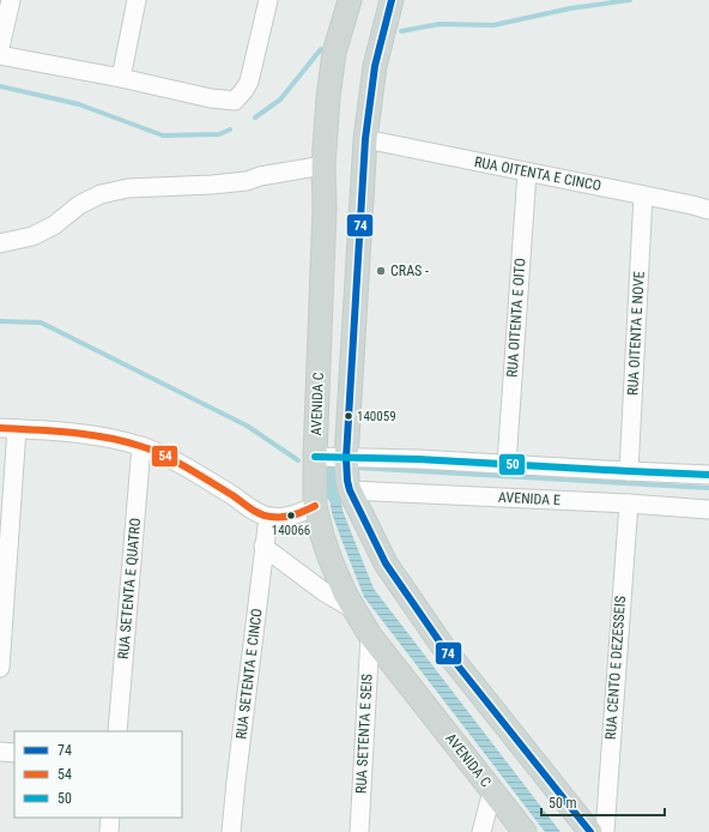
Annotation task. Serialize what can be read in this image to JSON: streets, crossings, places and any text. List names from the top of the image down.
{
  "streets": {
    "main road": ["AVENIDA C"],
    "street": [
      "RUA OITENTA E CINCO",
      "RUA OITENTA E OITO",
      "RUA OITENTA E NOVE",
      "AVENIDA E",
      "RUA SETENTA E QUATRO",
      "RUA CENTO E DEZESSEIS",
      "RUA SETENTA E CINCO",
      "RUA SETENTA E SEIS"
    ]
  },
  "crossings": [
    ["RUA OITENTA E CINCO", "RUA OITENTA E OITO"],
    ["RUA OITENTA E CINCO", "RUA OITENTA E NOVE"],
    ["AVENIDA C", "RUA SETENTA E SEIS"],
    ["AVENIDA E", "RUA CENTO E DEZESSEIS"]
  ],
  "places": ["CRAS -", "140059", "140066"],
  "lines": ["transit line 74", "transit line 54", "transit line 50"],
  "legend": ["74", "54", "50"],
  "scale_bar": "50 m"
}
